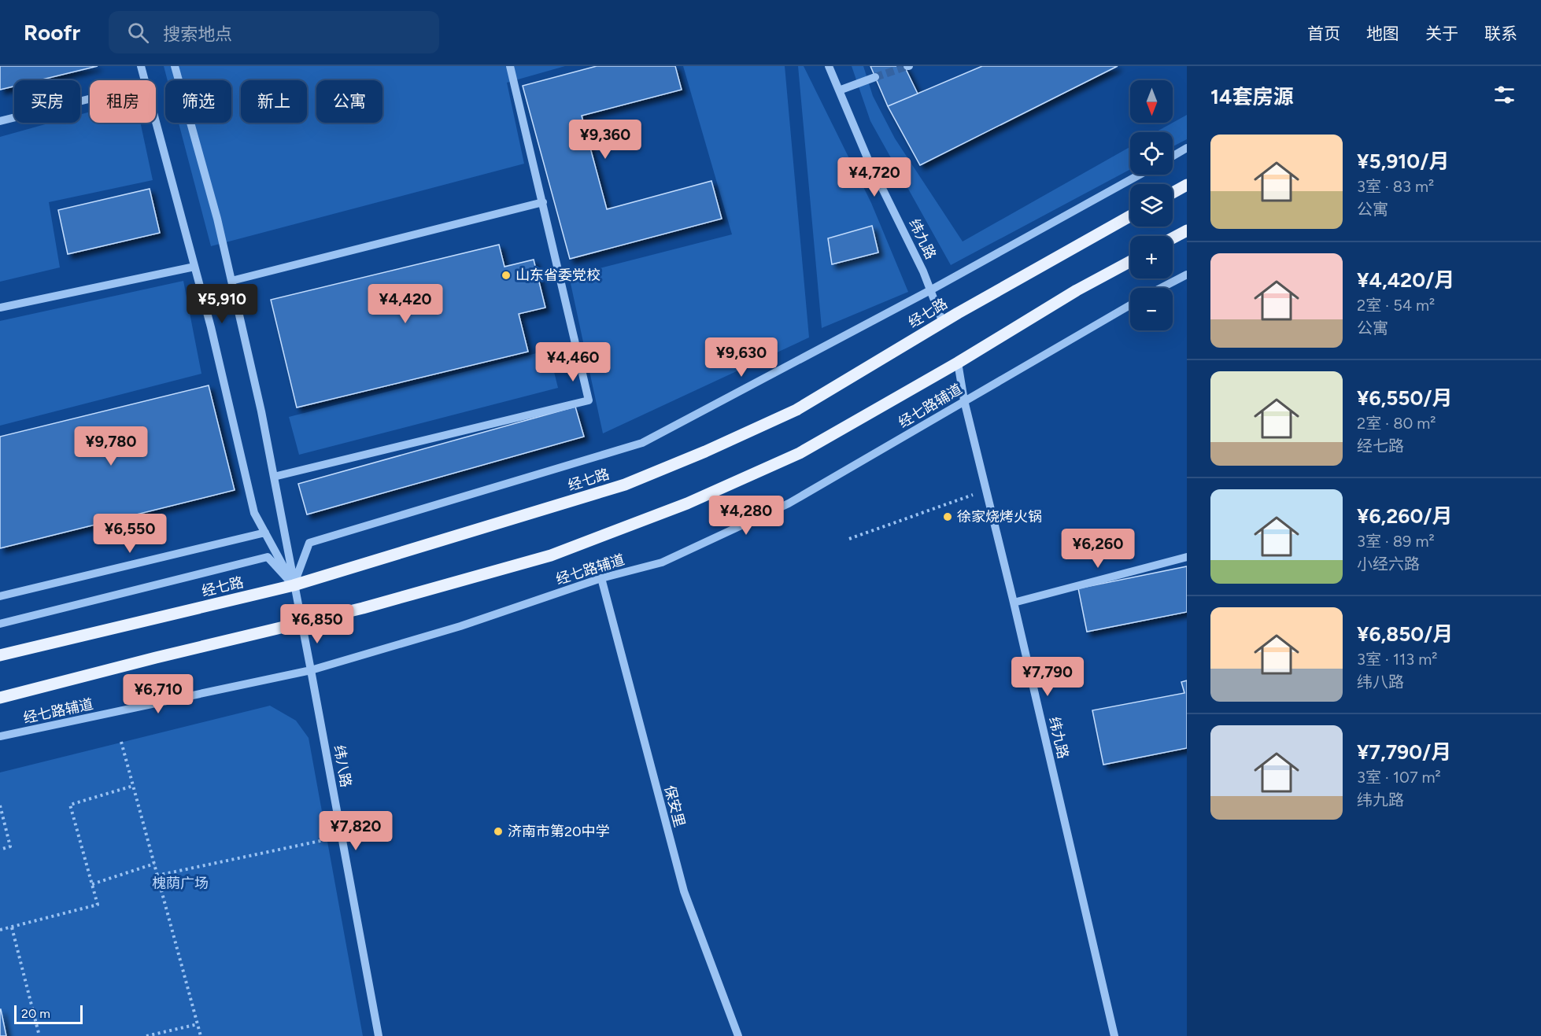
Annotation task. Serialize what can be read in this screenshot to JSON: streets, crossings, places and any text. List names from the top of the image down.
{
  "streets": {
    "main road": ["经七路"],
    "street": [
      "纬九路",
      "经七路辅道",
      "纬八路",
      "保安里"
    ]
  },
  "crossings": [
    ["纬九路", "经七路"],
    ["纬九路", "经七路辅道"],
    ["经七路", "纬八路"],
    ["经七路辅道", "纬八路"],
    ["经七路辅道", "保安里"]
  ],
  "parks": ["槐荫广场"],
  "places": ["山东省委党校", "徐家烧烤火锅", "济南市第20中学"],
  "scale_bar": "20 m",
  "north": "bottom",
  "page": {
    "header": "Roofr",
    "search": "搜索地点",
    "nav": [
      "首页",
      "地图",
      "关于",
      "联系"
    ],
    "heading": "14套房源",
    "map_buttons": ["+", "−"],
    "chip": [
      "买房",
      "租房",
      "筛选",
      "新上",
      "公寓"
    ],
    "price": [
      "¥9,360",
      "¥4,720",
      "¥5,910",
      "¥4,420",
      "¥9,630",
      "¥4,460",
      "¥9,780",
      "¥4,280",
      "¥6,550",
      "¥6,260",
      "¥6,850",
      "¥7,790",
      "¥6,710",
      "¥7,820"
    ],
    "list": [
      {
        "name": "¥5,910/月",
        "note": "3室 · 83 m² · 公寓"
      },
      {
        "name": "¥4,420/月",
        "note": "2室 · 54 m² · 公寓"
      },
      {
        "name": "¥6,550/月",
        "note": "2室 · 80 m² · 经七路"
      },
      {
        "name": "¥6,260/月",
        "note": "3室 · 89 m² · 小经六路"
      },
      {
        "name": "¥6,850/月",
        "note": "3室 · 113 m² · 纬八路"
      },
      {
        "name": "¥7,790/月",
        "note": "3室 · 107 m² · 纬九路"
      }
    ],
    "scale": "20 m"
  }
}
